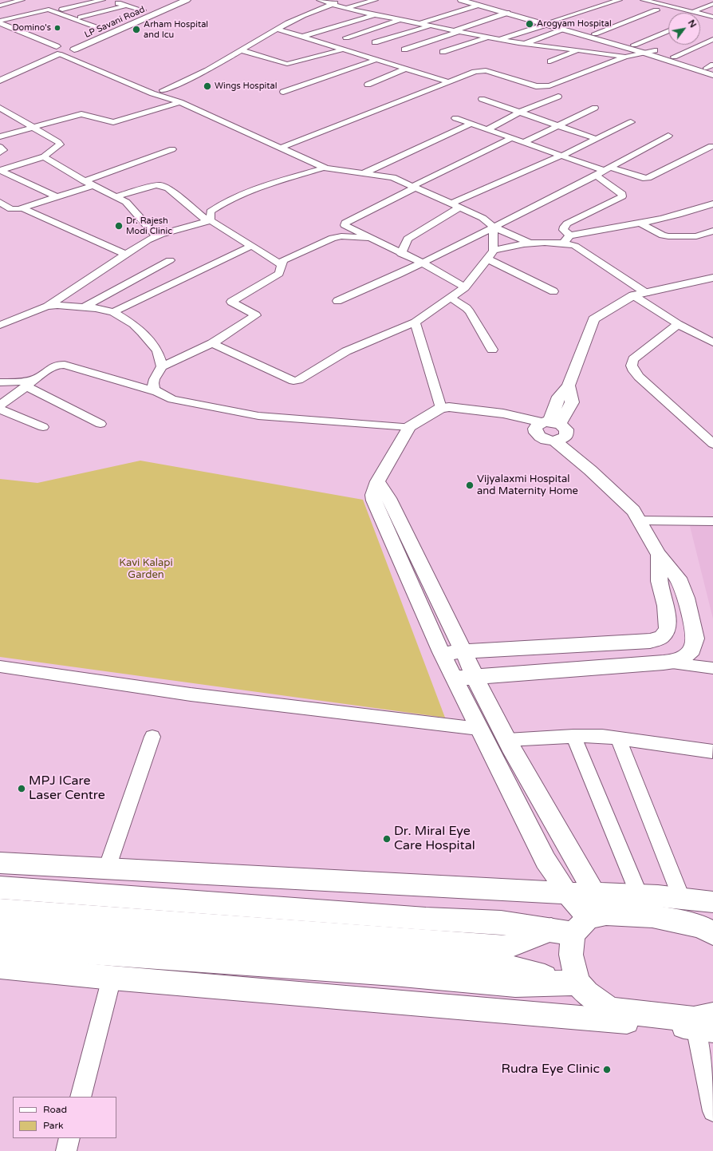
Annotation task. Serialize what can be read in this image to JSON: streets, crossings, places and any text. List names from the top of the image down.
{
  "streets": {
    "main road": ["LP Savani Road"]
  },
  "parks": ["Kavi Kalapi Garden"],
  "places": [
    "Arogyam Hospital",
    "Domino's",
    "Arham Hospital and Icu",
    "Wings Hospital",
    "Dr. Rajesh Modi Clinic",
    "Vijyalaxmi Hospital and Maternity Home",
    "MPJ ICare Laser Centre",
    "Dr. Miral Eye Care Hospital",
    "Rudra Eye Clinic"
  ],
  "legend": ["Road", "Park"],
  "north": "top right"
}
